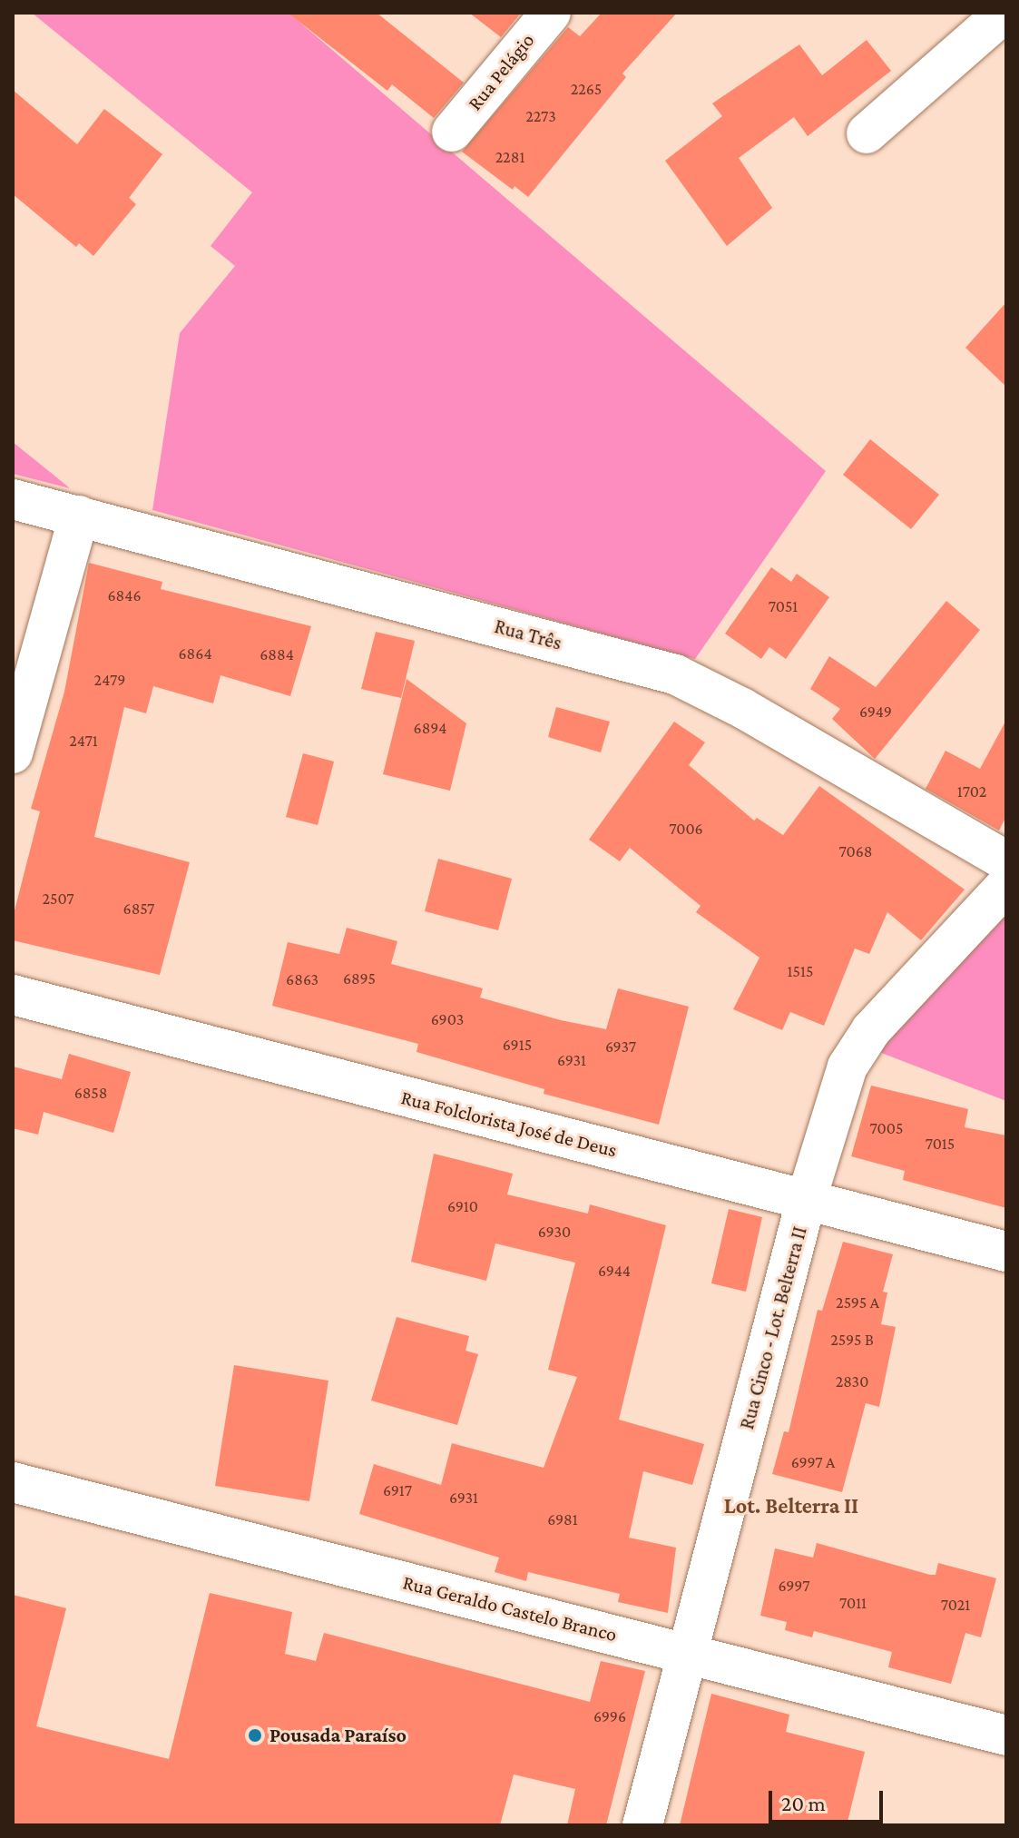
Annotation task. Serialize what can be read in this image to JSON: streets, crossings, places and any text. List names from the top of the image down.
{
  "streets": {
    "street": [
      "Rua Pelágio",
      "Rua Três",
      "Rua Folclorista José de Deus",
      "Rua Cinco - Lot. Belterra II",
      "Rua Geraldo Castelo Branco"
    ]
  },
  "crossings": [
    ["Rua Folclorista José de Deus", "Rua Cinco - Lot. Belterra II"],
    ["Rua Cinco - Lot. Belterra II", "Rua Geraldo Castelo Branco"]
  ],
  "districts": ["Lot. Belterra II"],
  "places": ["Pousada Paraíso"],
  "house_numbers": [
    "2265",
    "2273",
    "2281",
    "6846",
    "7051",
    "6864",
    "6884",
    "2479",
    "6949",
    "6894",
    "2471",
    "1702",
    "7006",
    "7068",
    "2507",
    "6857",
    "1515",
    "6895",
    "6863",
    "6903",
    "6915",
    "6937",
    "6931",
    "6858",
    "7005",
    "7015",
    "6910",
    "6930",
    "6944",
    "2595 A",
    "2595 B",
    "2830",
    "6997 A",
    "6917",
    "6931",
    "6981",
    "6997",
    "7011",
    "7021",
    "6996"
  ],
  "scale_bar": "20 m"
}
